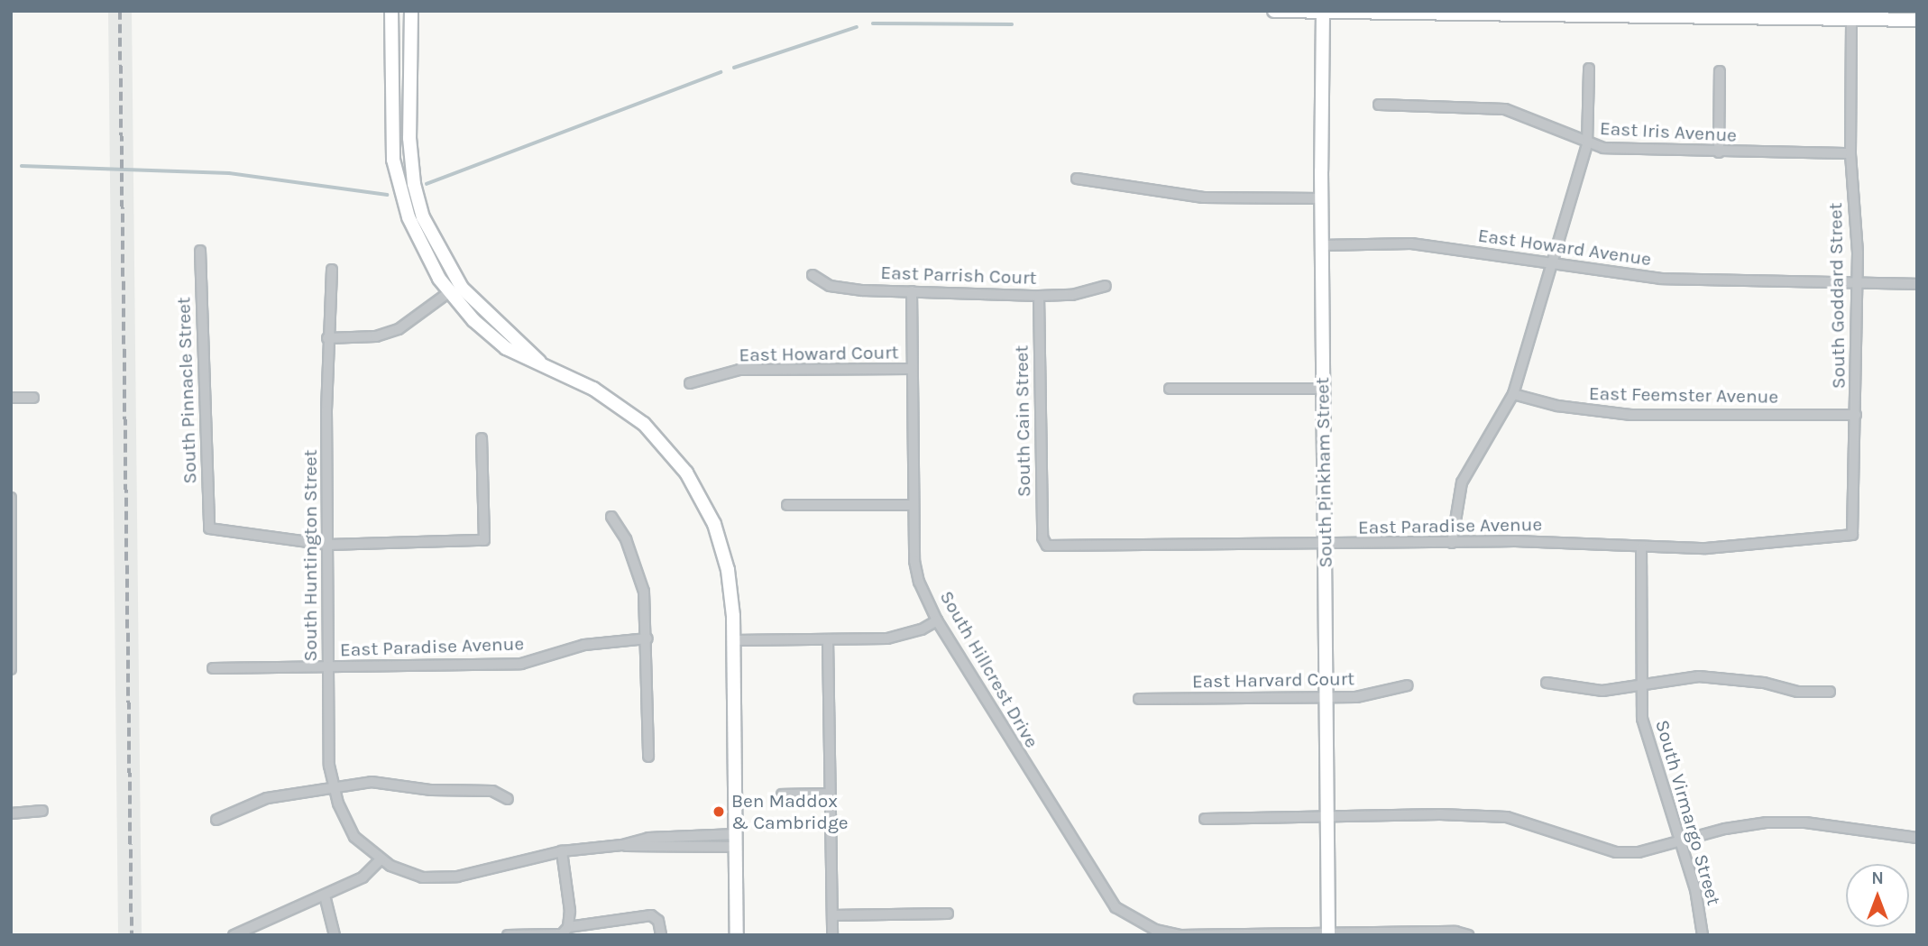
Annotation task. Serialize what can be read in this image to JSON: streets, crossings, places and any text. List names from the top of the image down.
{
  "streets": {
    "street": [
      "East Iris Avenue",
      "East Howard Avenue",
      "East Parrish Court",
      "South Goddard Street",
      "East Howard Court",
      "South Pinnacle Street",
      "East Feemster Avenue",
      "South Cain Street",
      "South Pinkham Street",
      "East Paradise Avenue",
      "South Huntington Street",
      "South Hillcrest Drive",
      "East Harvard Court",
      "South Virmargo Street"
    ]
  },
  "crossings": [
    ["East Iris Avenue", "South Goddard Street"],
    ["East Howard Avenue", "South Goddard Street"],
    ["East Howard Avenue", "South Pinkham Street"],
    ["East Parrish Court", "South Cain Street"],
    ["East Parrish Court", "South Hillcrest Drive"],
    ["South Goddard Street", "East Feemster Avenue"],
    ["South Goddard Street", "East Paradise Avenue"],
    ["East Howard Court", "South Hillcrest Drive"],
    ["South Pinnacle Street", "South Huntington Street"],
    ["South Cain Street", "East Paradise Avenue"],
    ["South Pinkham Street", "East Paradise Avenue"],
    ["South Pinkham Street", "South Hillcrest Drive"],
    ["South Pinkham Street", "East Harvard Court"],
    ["East Paradise Avenue", "South Huntington Street"],
    ["East Paradise Avenue", "South Virmargo Street"]
  ],
  "places": ["Ben Maddox & Cambridge"],
  "north": "top"
}
